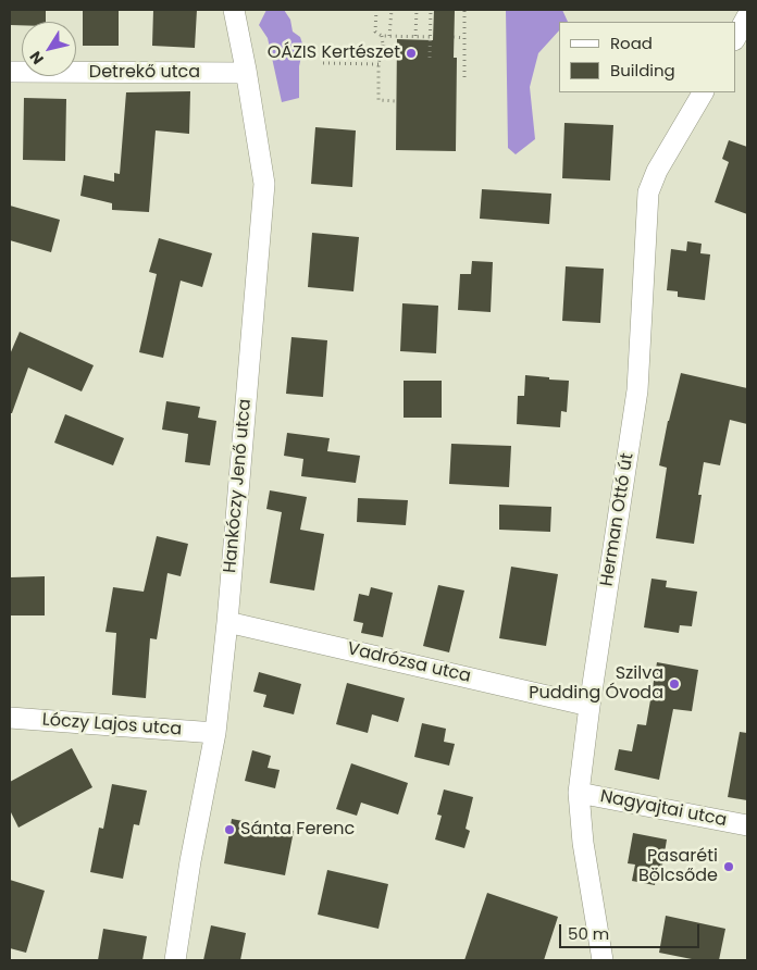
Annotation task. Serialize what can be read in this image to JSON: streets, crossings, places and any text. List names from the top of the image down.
{
  "streets": {
    "street": [
      "Detrekő utca",
      "Hankóczy Jenő utca",
      "Herman Ottó út",
      "Vadrózsa utca",
      "Lóczy Lajos utca",
      "Nagyajtai utca"
    ]
  },
  "crossings": [
    ["Detrekő utca", "Hankóczy Jenő utca"],
    ["Hankóczy Jenő utca", "Vadrózsa utca"],
    ["Hankóczy Jenő utca", "Lóczy Lajos utca"],
    ["Herman Ottó út", "Vadrózsa utca"],
    ["Herman Ottó út", "Nagyajtai utca"]
  ],
  "places": [
    "OÁZIS Kertészet",
    "Szilva Pudding Óvoda",
    "Sánta Ferenc",
    "Pasaréti Bölcsőde"
  ],
  "legend": ["Road", "Building"],
  "scale_bar": "50 m",
  "north": "bottom left"
}
